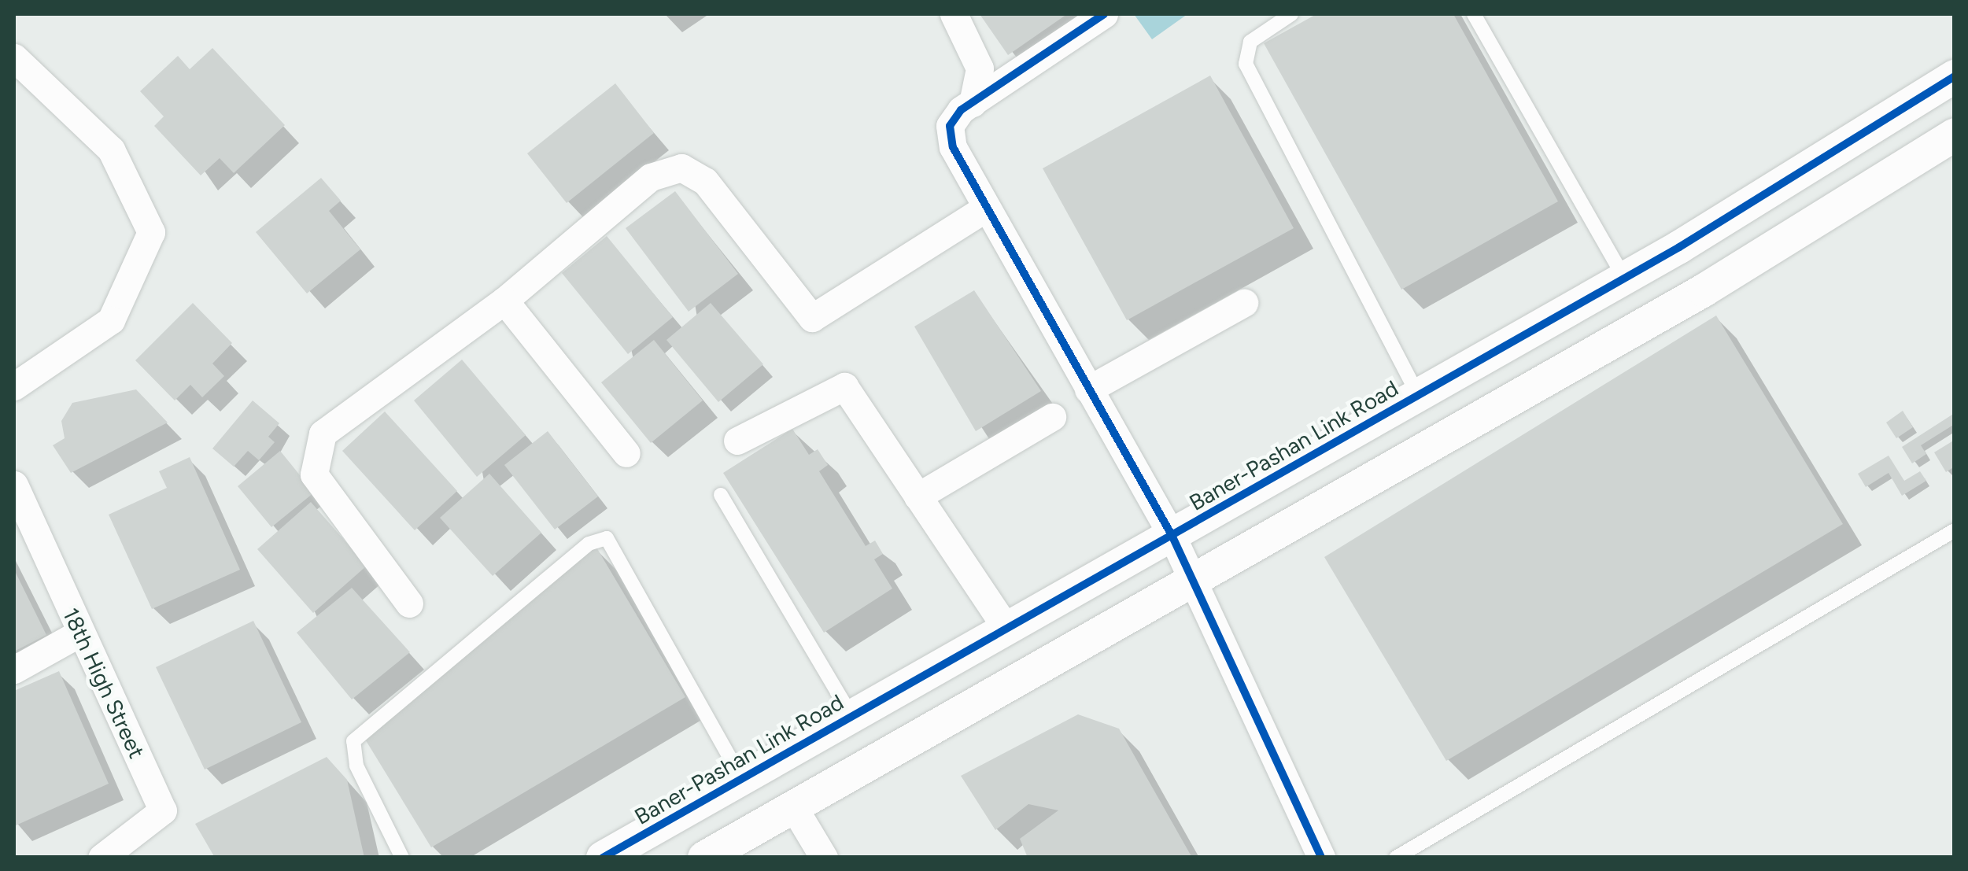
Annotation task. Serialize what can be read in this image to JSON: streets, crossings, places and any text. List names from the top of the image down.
{
  "streets": {
    "street": ["Baner-Pashan Link Road", "18th High Street"]
  }
}
